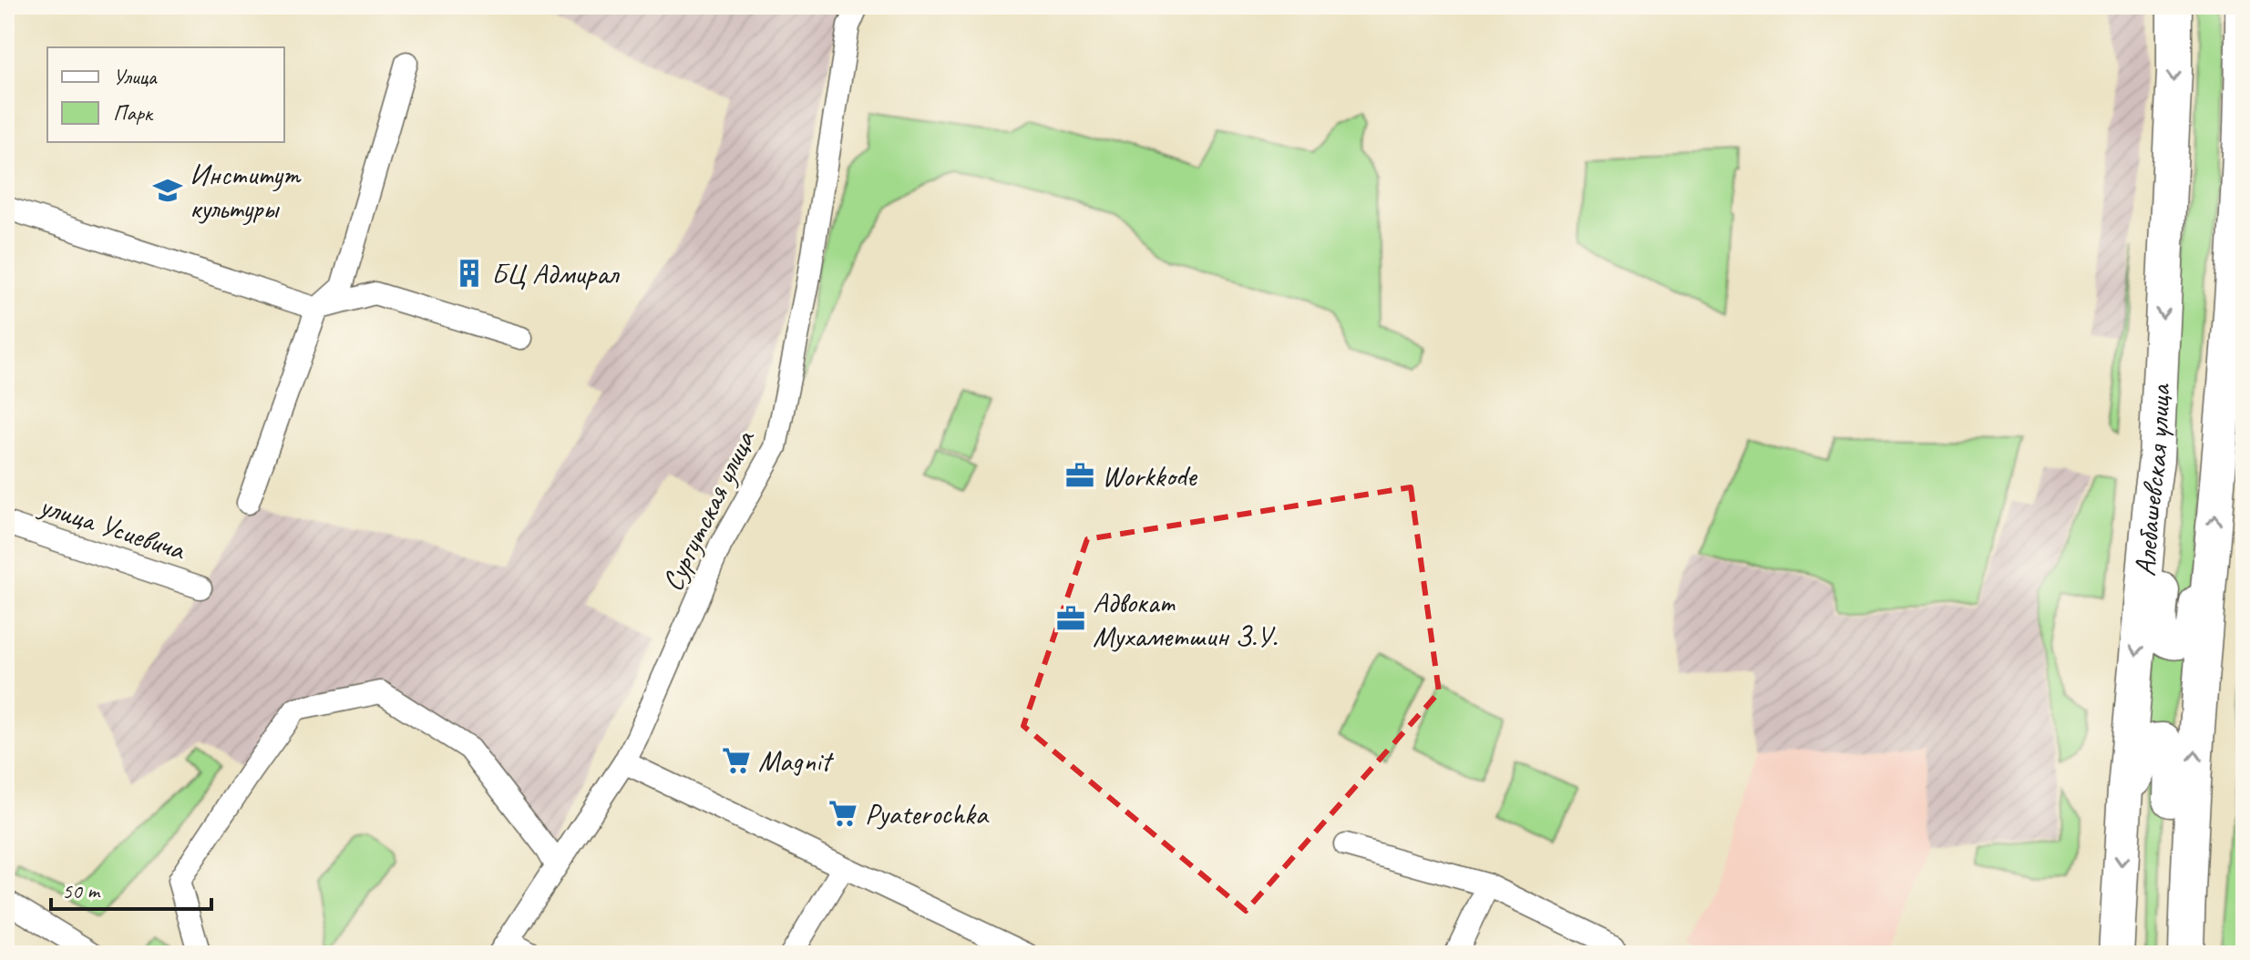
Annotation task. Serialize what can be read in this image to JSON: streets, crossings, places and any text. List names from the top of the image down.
{
  "streets": {
    "main road": ["Алебашевская улица"],
    "street": ["Сургутская улица", "улица Усиевича"]
  },
  "places": {
    "school or university": ["Институт культуры"],
    "building": ["БЦ Адмирал"],
    "office": ["Workkode", "Адвокат Мухаметшин З.У."],
    "supermarket": ["Magnit", "Pyaterochka"]
  },
  "legend": ["Улица", "Парк"],
  "scale_bar": "50 m"
}
